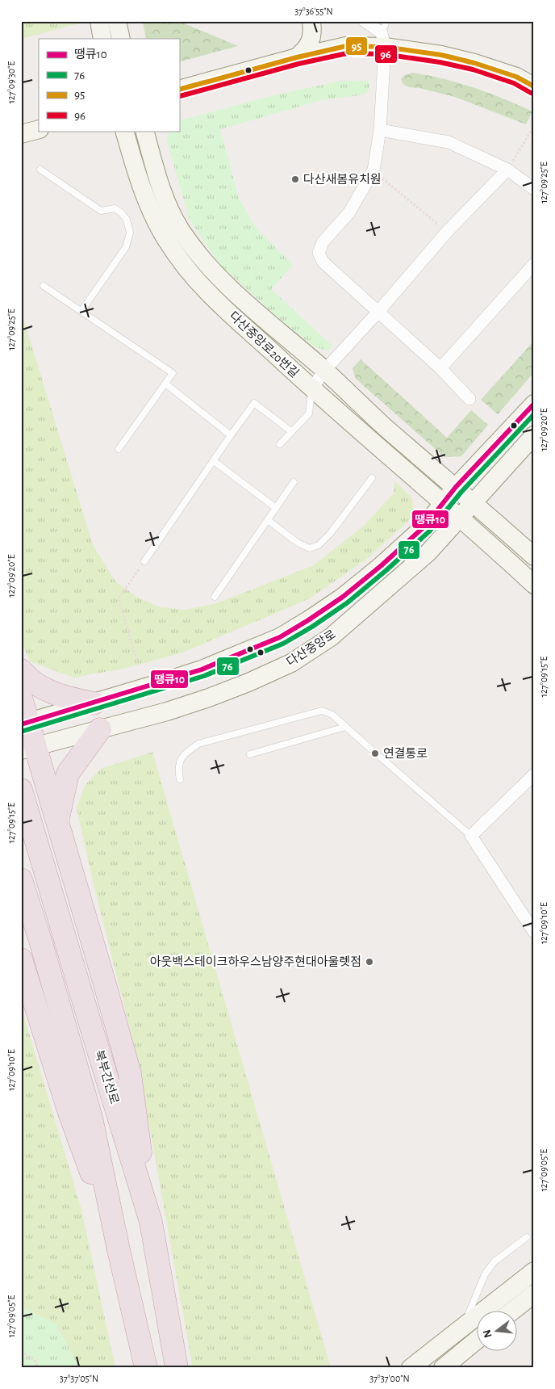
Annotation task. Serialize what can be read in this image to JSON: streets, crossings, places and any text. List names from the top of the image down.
{
  "streets": {
    "highway": ["북부간선로"],
    "street": ["다산중앙로20번길", "다산중앙로"]
  },
  "crossings": [
    ["다산중앙로20번길", "다산중앙로"]
  ],
  "places": ["다산새봄유치원", "연결통로", "아웃백스테이크하우스남양주현대아울렛점"],
  "lines": [
    "transit line 95",
    "transit line 96",
    "transit line 땡큐10",
    "transit line 76"
  ],
  "legend": [
    "땡큐10",
    "76",
    "95",
    "96"
  ],
  "north": "left",
  "coordinates": [
    "37°36'55\"N",
    "127°09'30\"E",
    "127°09'25\"E",
    "127°09'20\"E",
    "127°09'15\"E",
    "127°09'10\"E",
    "127°09'05\"E",
    "37°37'05\"N",
    "37°37'00\"N"
  ]
}
